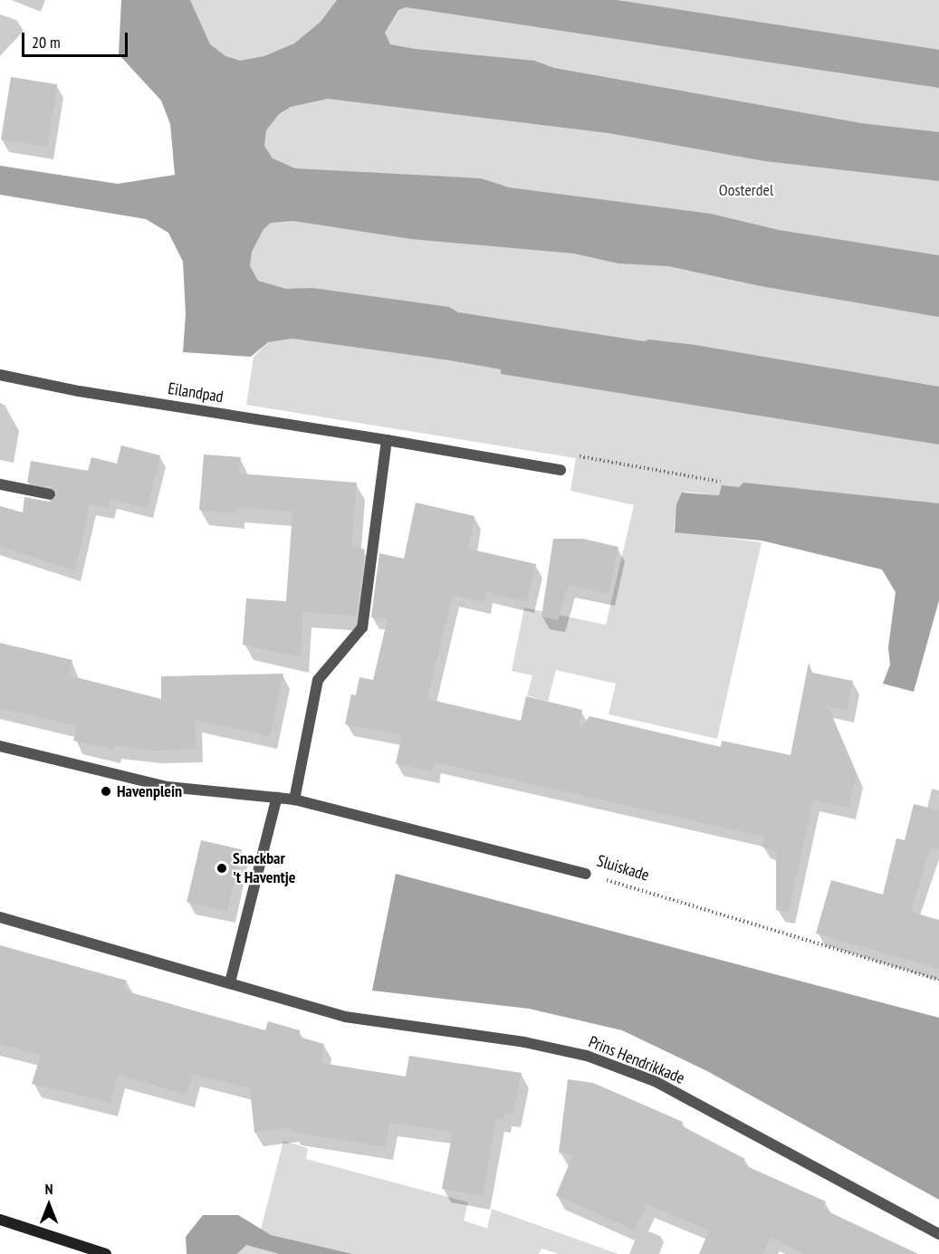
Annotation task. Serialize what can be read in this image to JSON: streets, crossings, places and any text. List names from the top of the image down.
{
  "streets": {
    "street": ["Eilandpad", "Sluiskade", "Prins Hendrikkade"]
  },
  "parks": ["Oosterdel"],
  "places": ["Havenplein", "Snackbar 't Haventje"],
  "scale_bar": "20 m",
  "north": "top"
}
